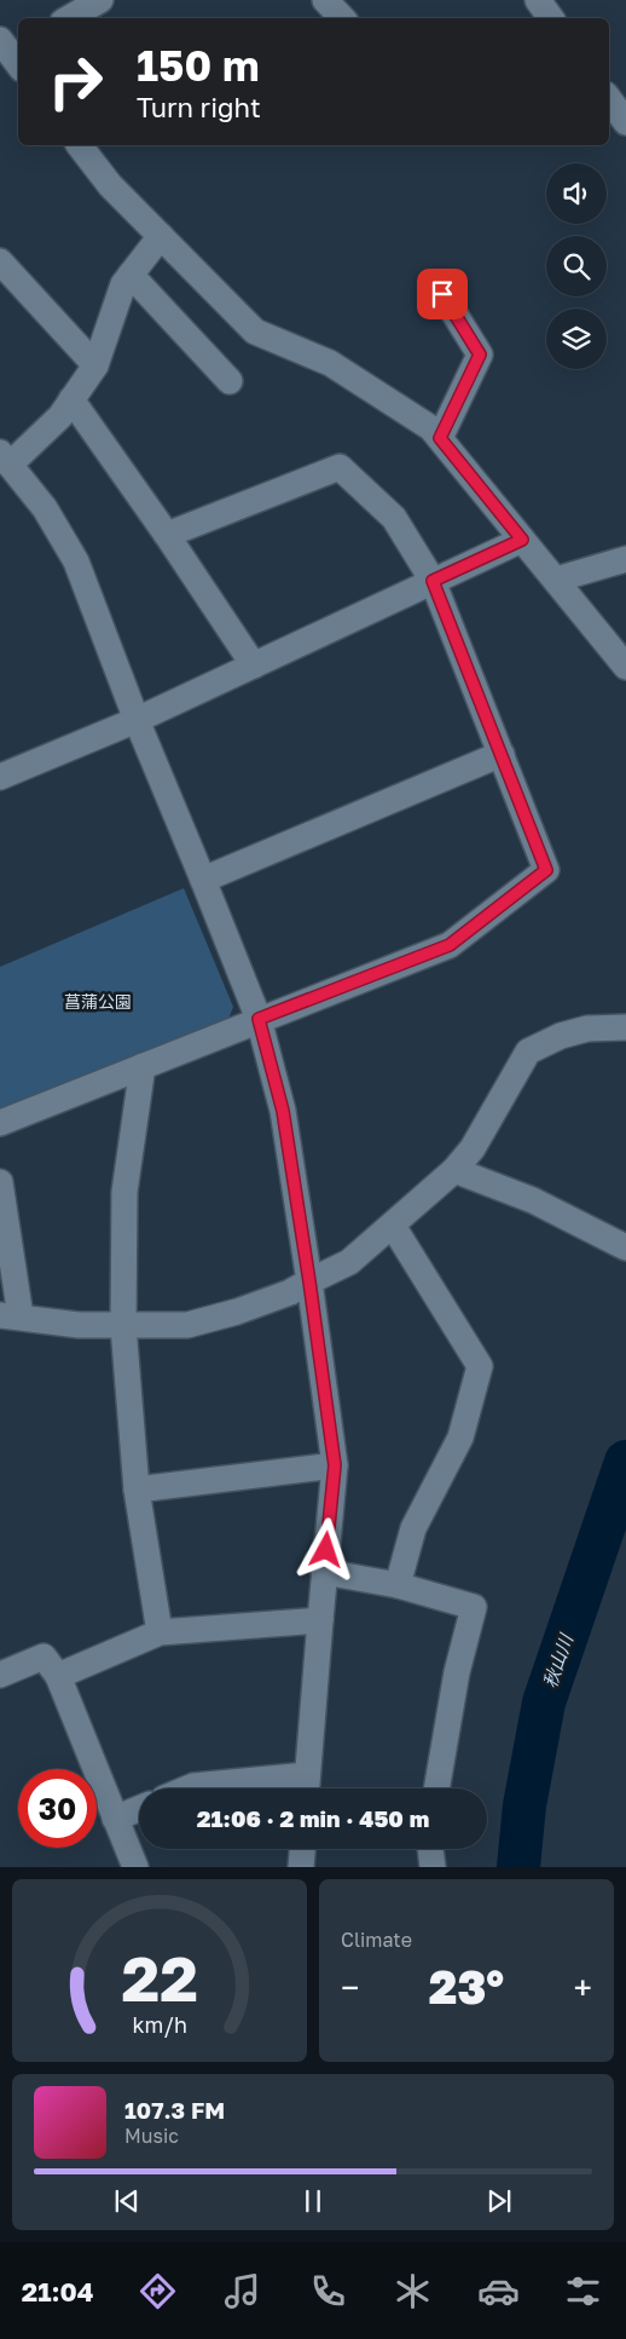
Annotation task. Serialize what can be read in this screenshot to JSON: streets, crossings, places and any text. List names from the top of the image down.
{
  "water": ["秋山川"],
  "parks": ["菖蒲公園"],
  "page": {
    "turn": ["150 m", "Turn right"],
    "limit": "30",
    "trip": "21:06 · 2 min · 450 m",
    "tile": "Climate",
    "heat": ["−", "23°", "+"],
    "song": ["107.3 FM", "Music"],
    "tabs": "21:04",
    "gauge": ["22", "km/h"]
  }
}
